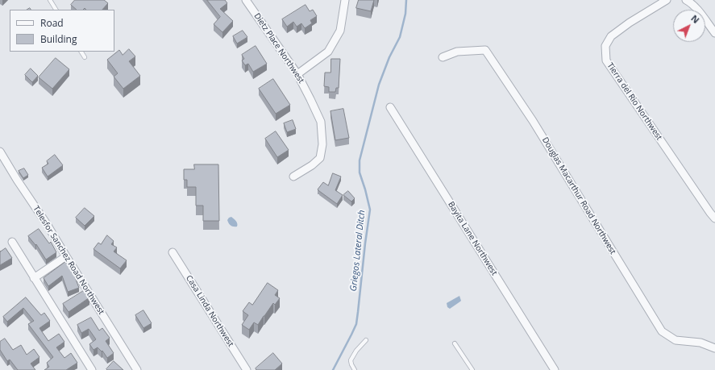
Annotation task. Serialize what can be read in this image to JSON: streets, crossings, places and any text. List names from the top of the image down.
{
  "streets": {
    "street": [
      "Dietz Place Northwest",
      "Tierra del Rio Northwest",
      "Douglas Macarthur Road Northwest",
      "Bayita Lane Northwest",
      "Telesfor Sanchez Road Northwest",
      "Casa Linda Northwest"
    ]
  },
  "water": ["Griegos Lateral Ditch"],
  "legend": ["Road", "Building"],
  "north": "top right"
}
